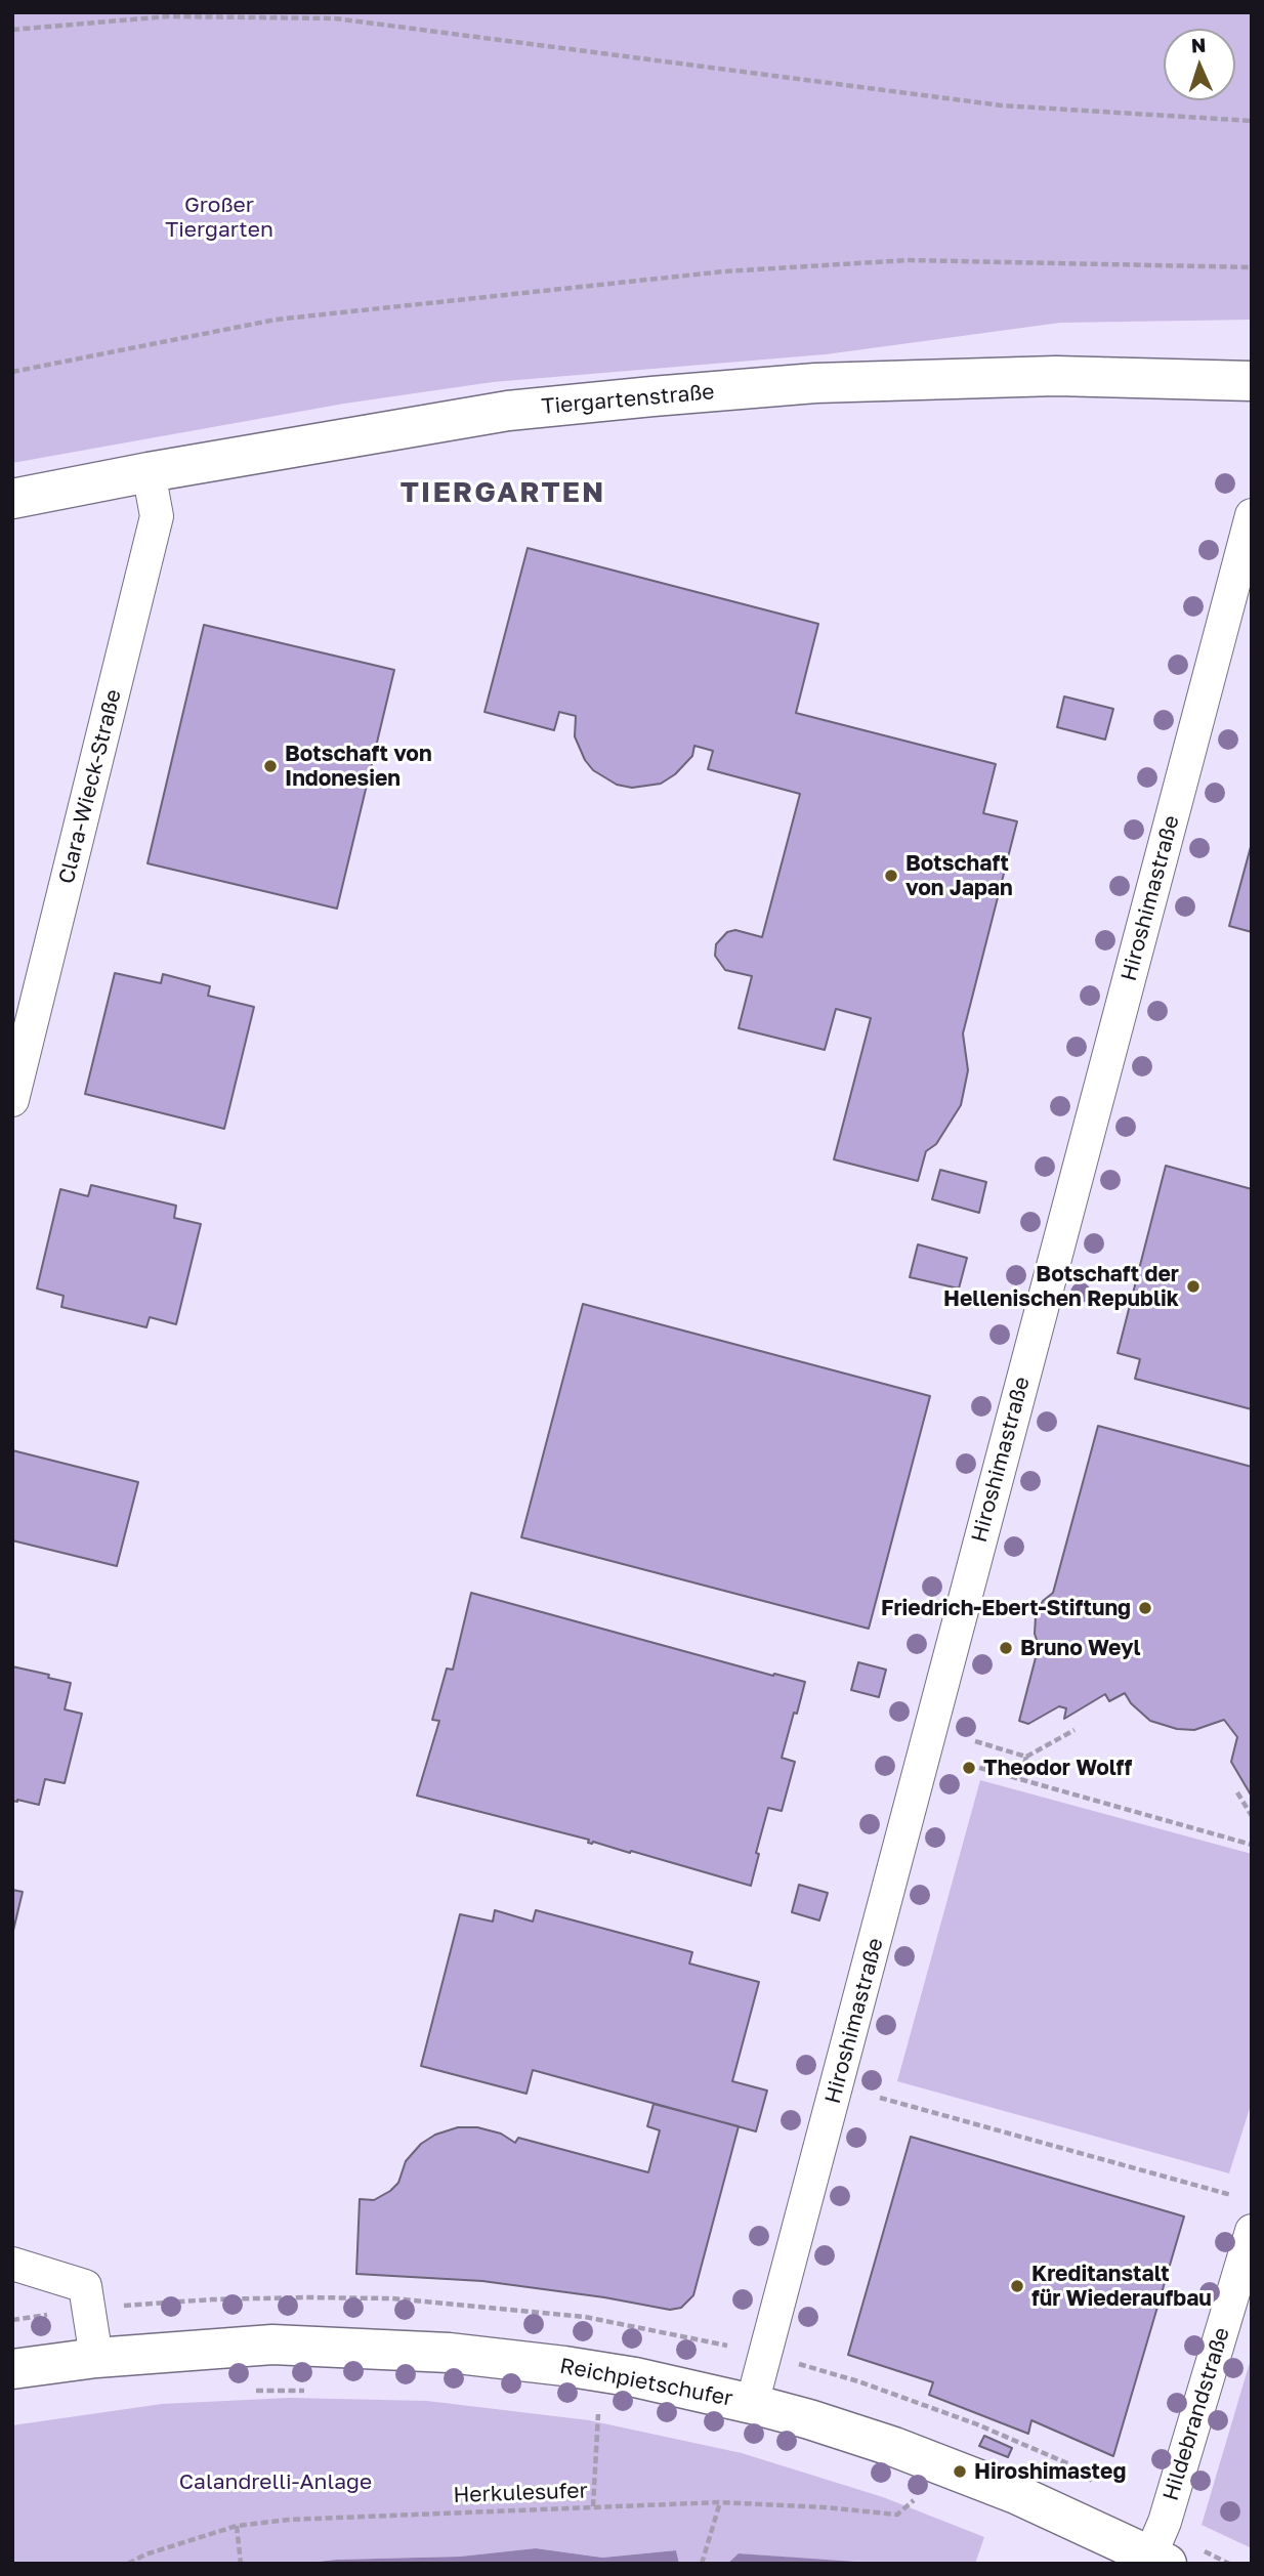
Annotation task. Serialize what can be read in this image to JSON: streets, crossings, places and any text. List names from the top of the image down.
{
  "streets": {
    "main road": ["Tiergartenstraße", "Reichpietschufer"],
    "street": ["Clara-Wieck-Straße", "Hiroshimastraße", "Hildebrandstraße"],
    "path": ["Herkulesufer"]
  },
  "crossings": [
    ["Tiergartenstraße", "Clara-Wieck-Straße"],
    ["Hiroshimastraße", "Reichpietschufer"],
    ["Reichpietschufer", "Hildebrandstraße"]
  ],
  "districts": ["TIERGARTEN"],
  "parks": ["Großer Tiergarten", "Calandrelli-Anlage"],
  "places": [
    "Botschaft von Indonesien",
    "Botschaft von Japan",
    "Botschaft der Hellenischen Republik",
    "Friedrich-Ebert-Stiftung",
    "Bruno Weyl",
    "Theodor Wolff",
    "Kreditanstalt für Wiederaufbau",
    "Hiroshimasteg"
  ],
  "north": "top"
}
